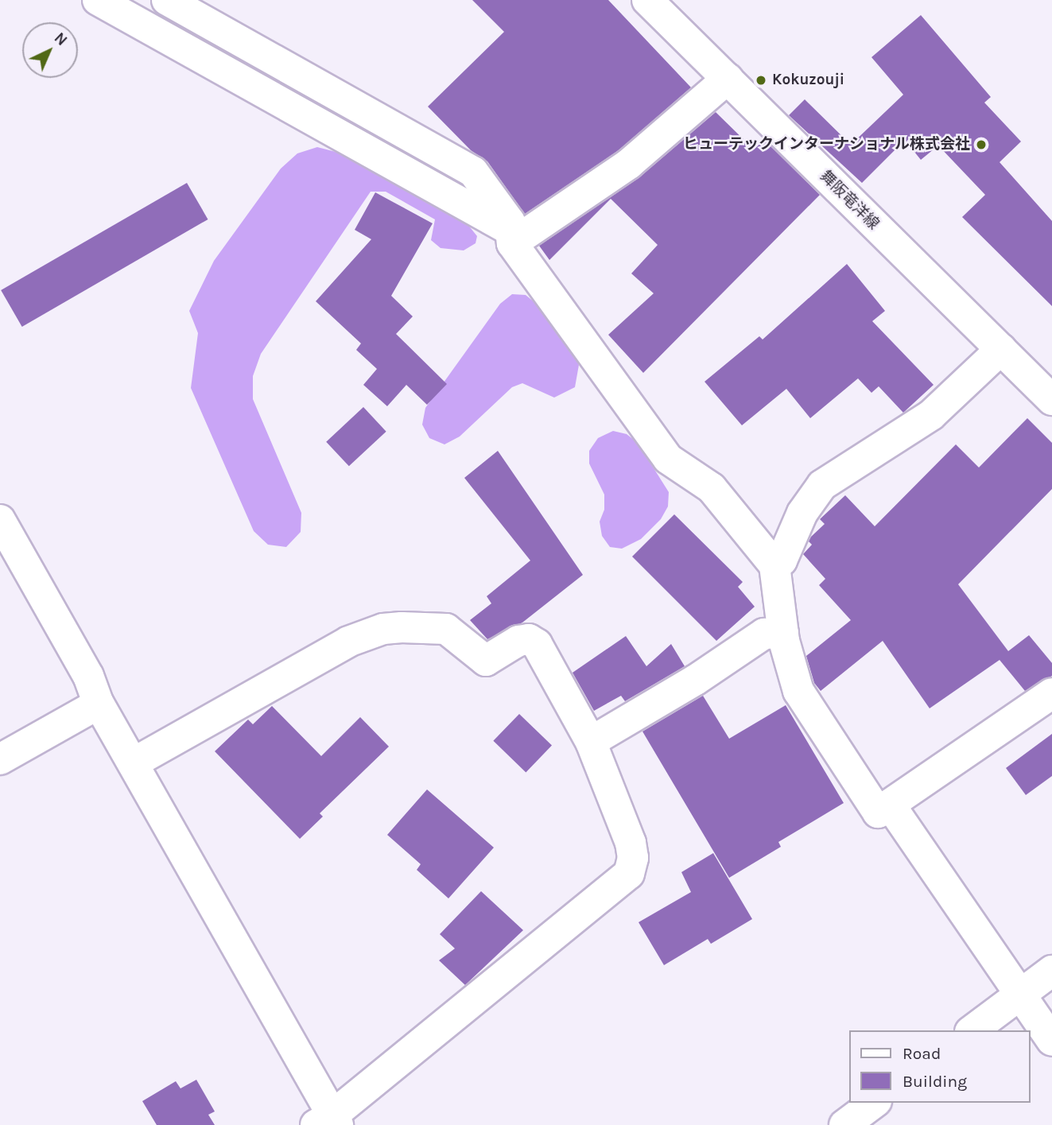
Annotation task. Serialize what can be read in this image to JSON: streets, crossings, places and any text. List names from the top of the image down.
{
  "streets": {
    "street": ["舞阪竜洋線"]
  },
  "places": ["Kokuzouji", "ヒューテックインターナショナル株式会社"],
  "legend": ["Road", "Building"],
  "north": "top right"
}
